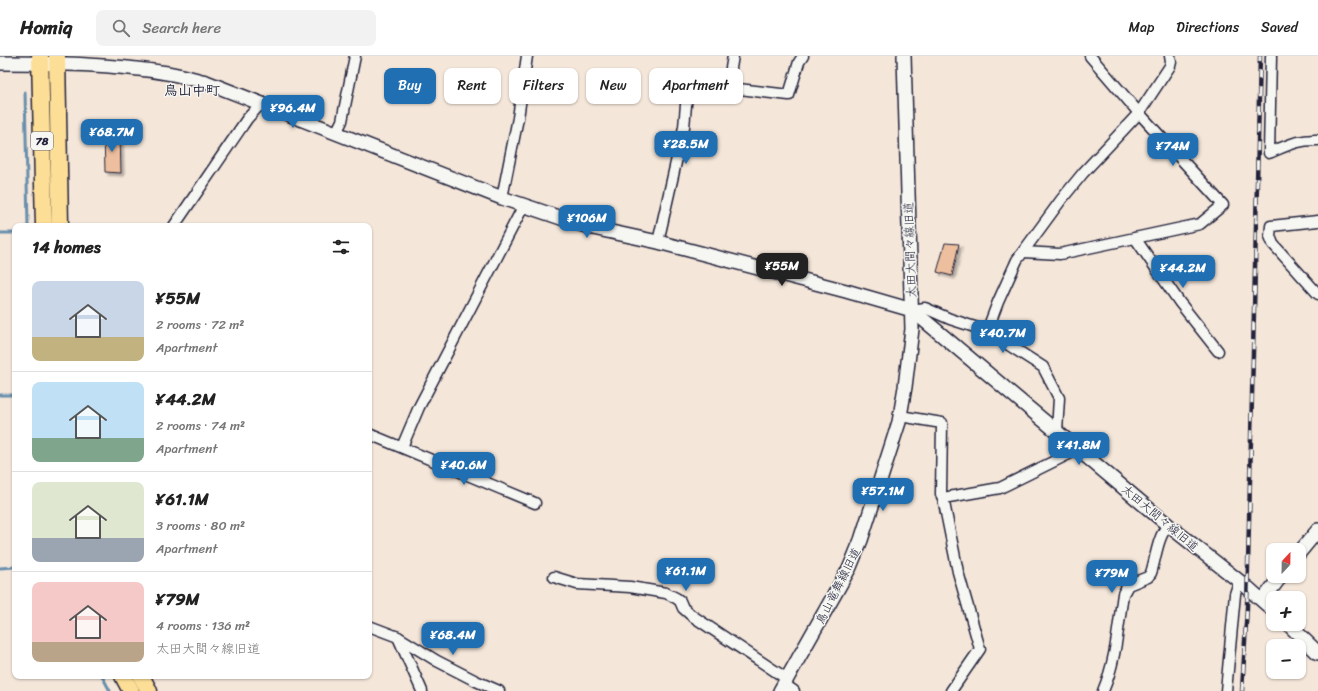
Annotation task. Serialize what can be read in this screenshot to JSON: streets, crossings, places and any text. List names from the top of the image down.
{
  "streets": {
    "main road": ["78"],
    "street": ["太田大間々線旧道", "鳥山竜舞線旧道"]
  },
  "crossings": [
    ["太田大間々線旧道", "鳥山竜舞線旧道"]
  ],
  "districts": ["鳥山中町"],
  "north": "top",
  "page": {
    "header": "Homiq",
    "search": "Search here",
    "nav": ["Map", "Directions", "Saved"],
    "chip": [
      "Buy",
      "Rent",
      "Filters",
      "New",
      "Apartment"
    ],
    "price": [
      "¥96.4M",
      "¥68.7M",
      "¥28.5M",
      "¥74M",
      "¥106M",
      "¥55M",
      "¥44.2M",
      "¥40.7M",
      "¥41.8M",
      "¥40.6M",
      "¥57.1M",
      "¥61.1M",
      "¥79M",
      "¥68.4M"
    ],
    "heading": "14 homes",
    "list": [
      {
        "name": "¥55M",
        "note": "2 rooms · 72 m² · Apartment"
      },
      {
        "name": "¥44.2M",
        "note": "2 rooms · 74 m² · Apartment"
      },
      {
        "name": "¥61.1M",
        "note": "3 rooms · 80 m² · Apartment"
      },
      {
        "name": "¥79M",
        "note": "4 rooms · 136 m² · 太田大間々線旧道"
      }
    ],
    "map_buttons": ["+", "−"]
  }
}
